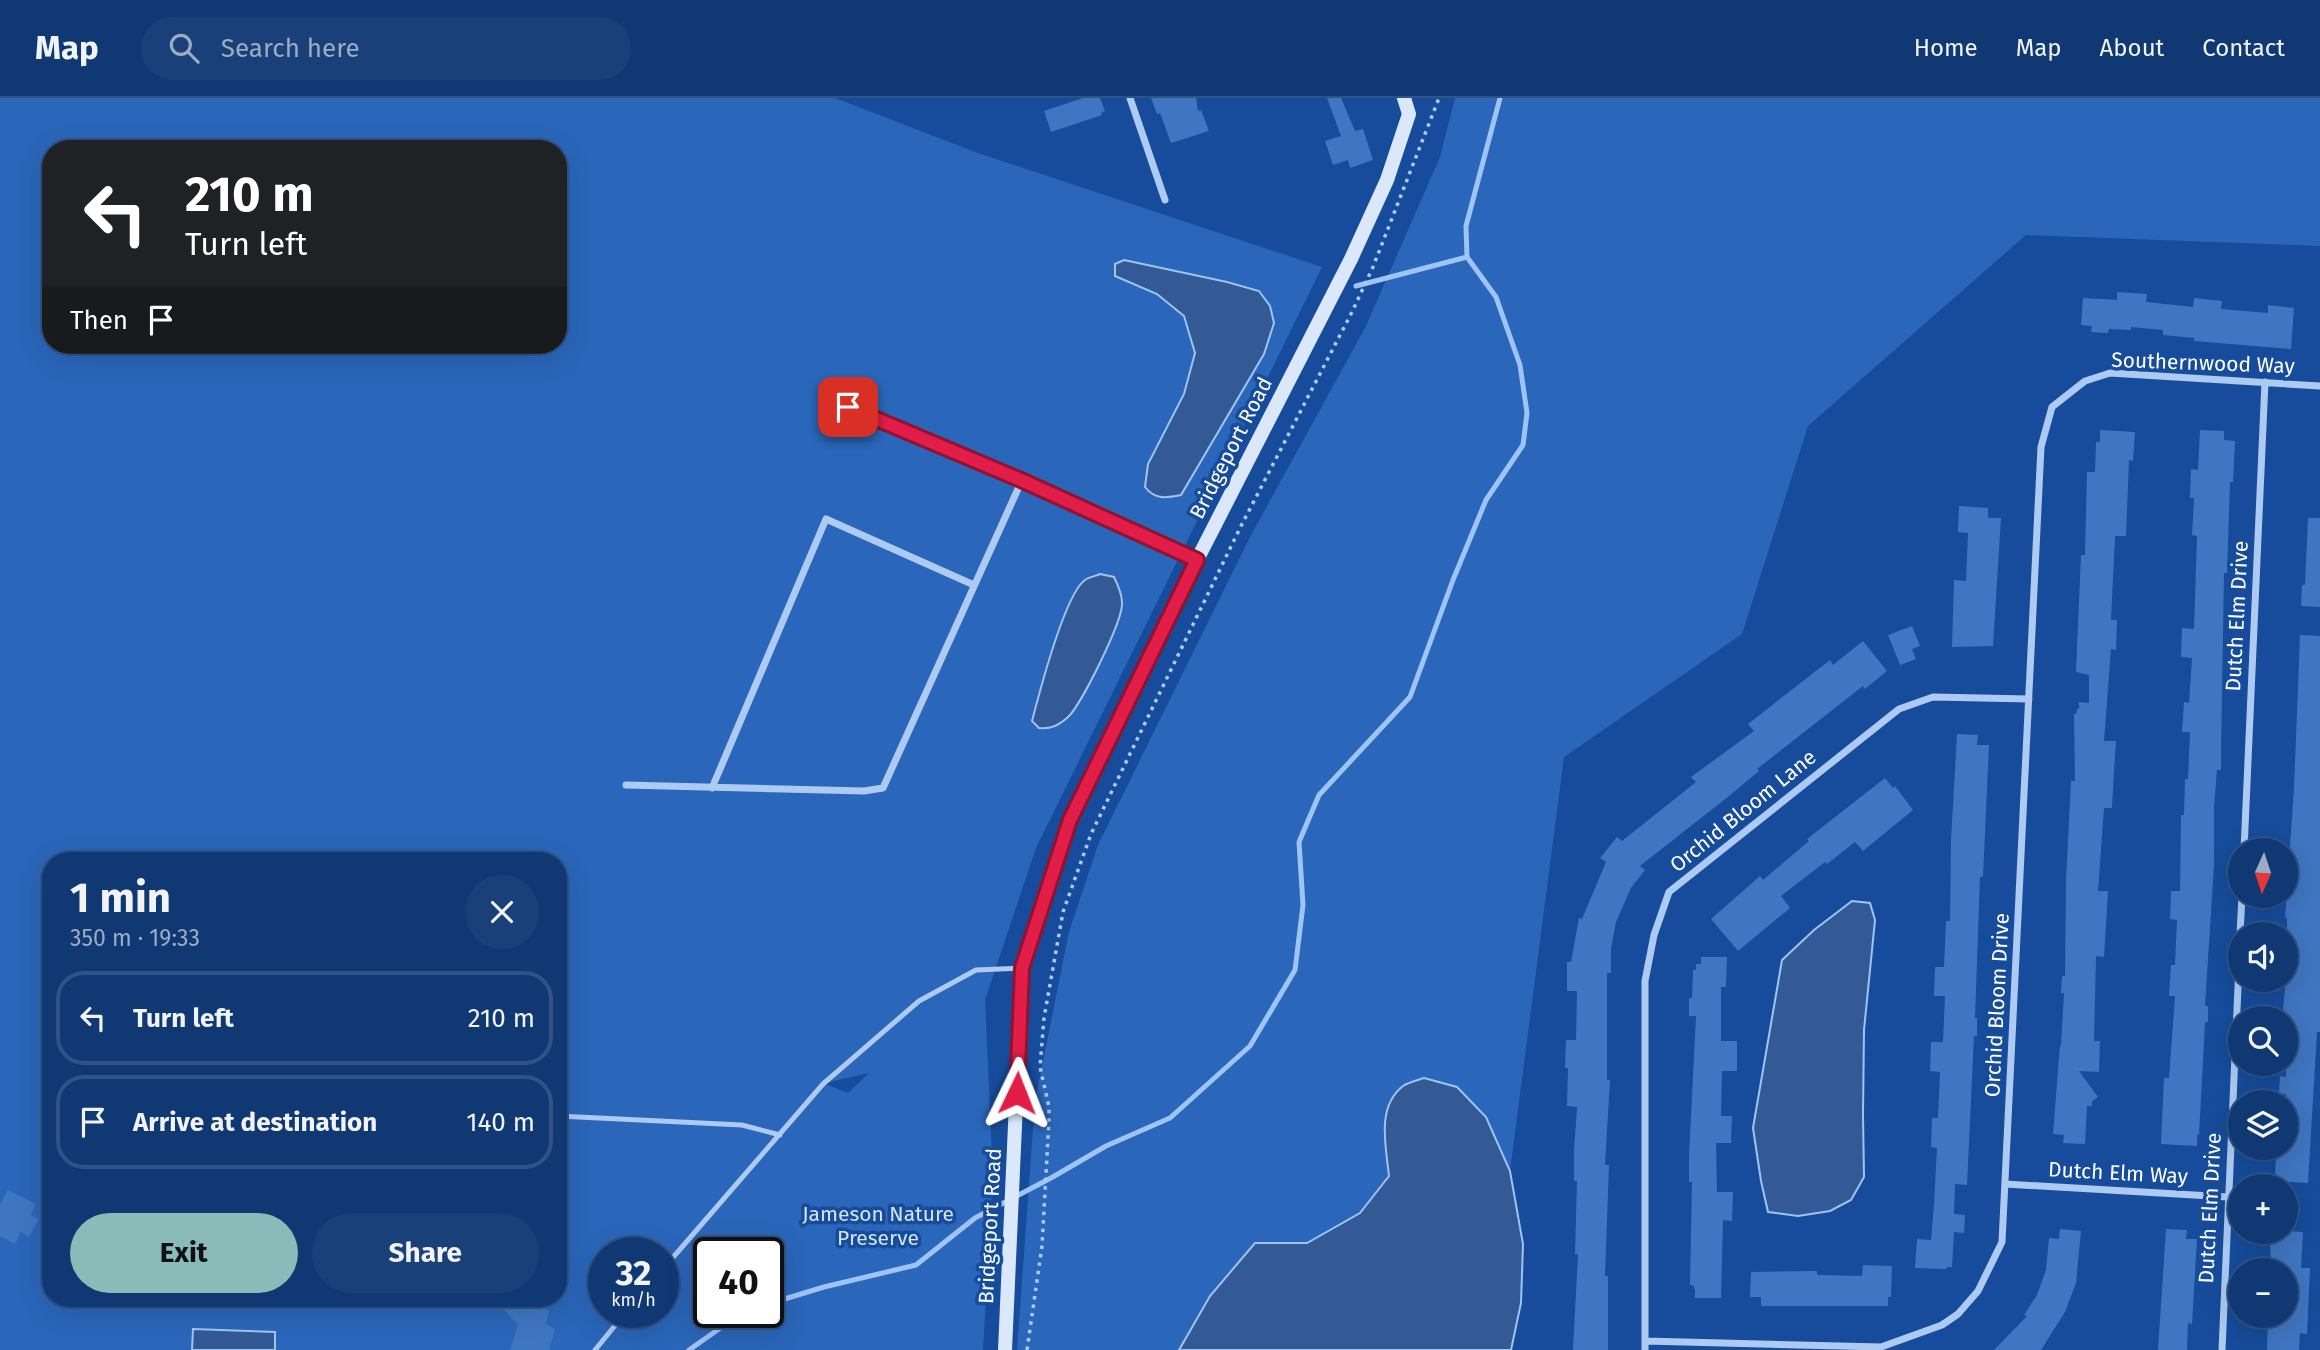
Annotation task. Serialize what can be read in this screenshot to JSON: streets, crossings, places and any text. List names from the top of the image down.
{
  "streets": {
    "street": [
      "Southernwood Way",
      "Bridgeport Road",
      "Dutch Elm Drive",
      "Orchid Bloom Lane",
      "Orchid Bloom Drive",
      "Dutch Elm Way"
    ]
  },
  "crossings": [
    ["Southernwood Way", "Dutch Elm Drive"],
    ["Southernwood Way", "Orchid Bloom Drive"],
    ["Dutch Elm Drive", "Dutch Elm Way"],
    ["Orchid Bloom Lane", "Orchid Bloom Drive"],
    ["Orchid Bloom Drive", "Dutch Elm Way"]
  ],
  "parks": ["Jameson Nature Preserve"],
  "north": "bottom",
  "page": {
    "header": "Map",
    "search": "Search here",
    "nav": [
      "Home",
      "Map",
      "About",
      "Contact"
    ],
    "turn": ["210 m", "Turn left"],
    "then": "Then",
    "map_buttons": ["+", "−"],
    "heading": ["1 min", "350 m · 19:33"],
    "list": [
      {
        "name": "Turn left",
        "value": "210 m"
      },
      {
        "name": "Arrive at destination",
        "value": "140 m"
      }
    ],
    "buttons": ["Exit", "Share"],
    "speed": "32 km/h",
    "limit": "40"
  }
}
